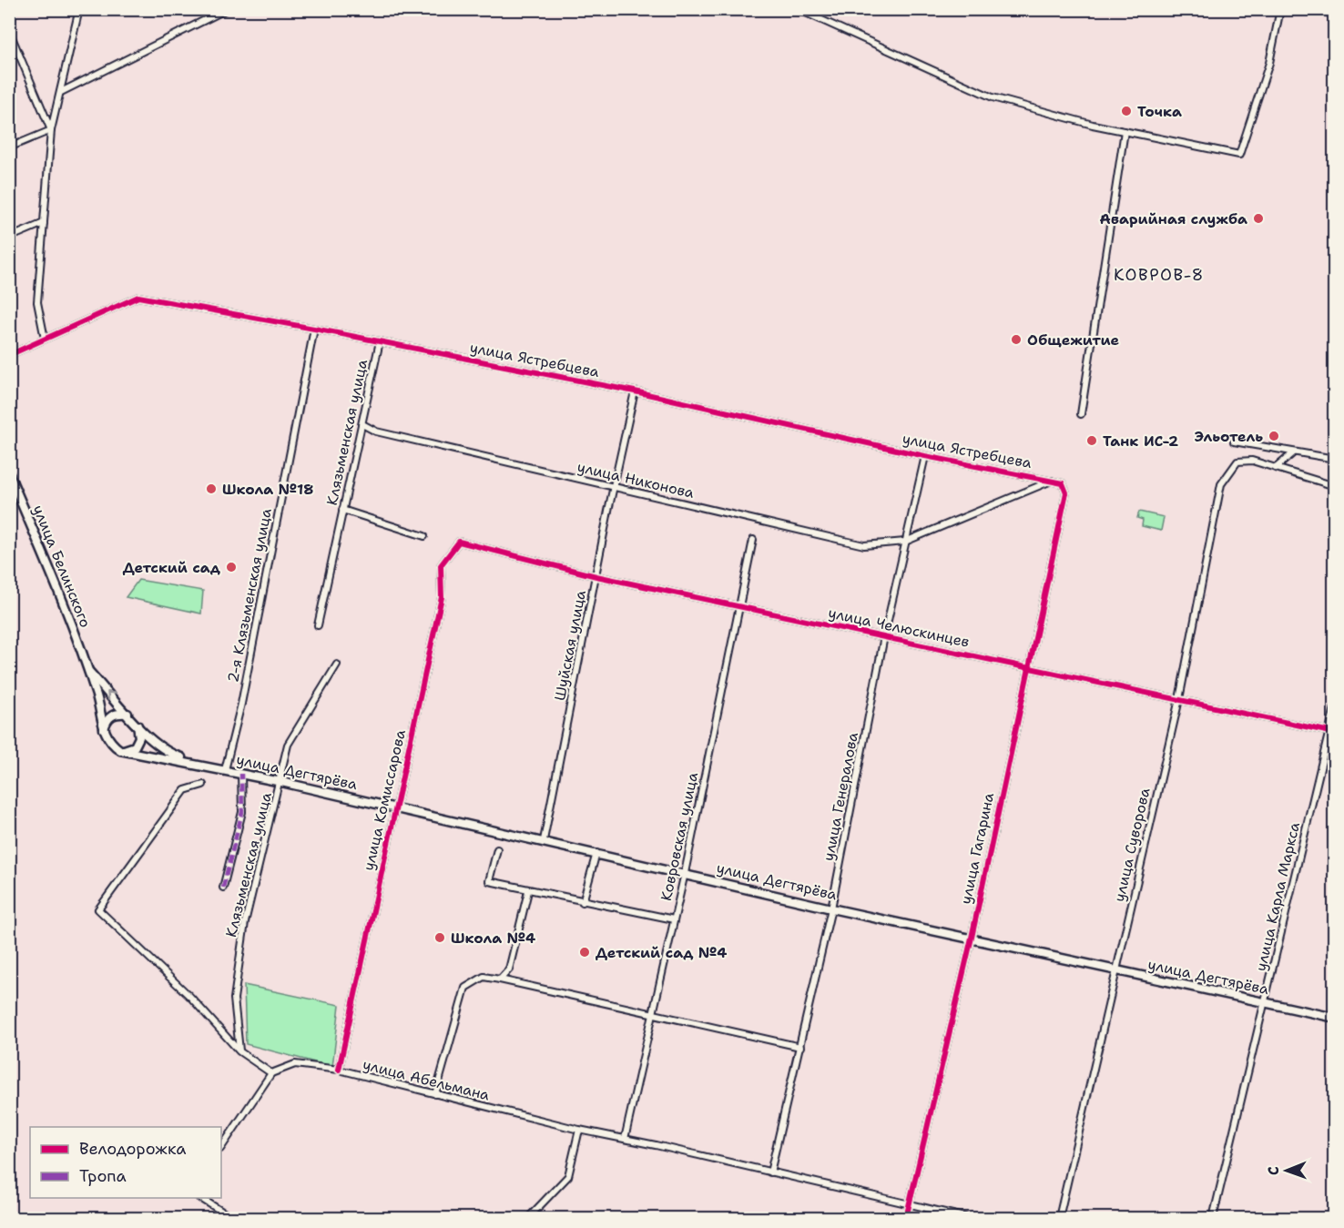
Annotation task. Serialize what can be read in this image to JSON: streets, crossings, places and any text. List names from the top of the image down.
{
  "streets": {
    "main road": ["улица Белинского", "улица Дегтярёва"],
    "street": [
      "улица Ястребцева",
      "Клязьменская улица",
      "улица Никонова",
      "2-я Клязьменская улица",
      "улица Челюскинцев",
      "Шуйская улица",
      "улица Генералова",
      "улица Комиссарова",
      "Ковровская улица",
      "улица Суворова",
      "улица Гагарина",
      "улица Карла Маркса",
      "улица Абельмана"
    ]
  },
  "crossings": [
    ["улица Ястребцева", "Клязьменская улица"],
    ["улица Ястребцева", "улица Никонова"],
    ["улица Ястребцева", "2-я Клязьменская улица"],
    ["улица Ястребцева", "Шуйская улица"],
    ["улица Ястребцева", "улица Генералова"],
    ["улица Ястребцева", "улица Гагарина"],
    ["Клязьменская улица", "улица Никонова"],
    ["Клязьменская улица", "улица Дегтярёва"],
    ["улица Никонова", "Шуйская улица"],
    ["улица Никонова", "улица Генералова"],
    ["улица Белинского", "улица Дегтярёва"],
    ["2-я Клязьменская улица", "улица Дегтярёва"],
    ["улица Челюскинцев", "Шуйская улица"],
    ["улица Челюскинцев", "улица Генералова"],
    ["улица Челюскинцев", "улица Комиссарова"],
    ["улица Челюскинцев", "Ковровская улица"],
    ["улица Челюскинцев", "улица Суворова"],
    ["улица Челюскинцев", "улица Гагарина"],
    ["улица Челюскинцев", "улица Карла Маркса"],
    ["Шуйская улица", "улица Дегтярёва"],
    ["улица Дегтярёва", "улица Генералова"],
    ["улица Дегтярёва", "улица Комиссарова"],
    ["улица Дегтярёва", "Ковровская улица"],
    ["улица Дегтярёва", "улица Суворова"],
    ["улица Дегтярёва", "улица Гагарина"],
    ["улица Дегтярёва", "улица Карла Маркса"],
    ["улица Генералова", "улица Абельмана"],
    ["улица Комиссарова", "улица Абельмана"],
    ["Ковровская улица", "улица Абельмана"],
    ["улица Гагарина", "улица Абельмана"]
  ],
  "districts": ["КОВРОВ-8"],
  "places": [
    "Точка",
    "Аварийная служба",
    "Общежитие",
    "Эльотель",
    "Танк ИС-2",
    "Школа №18",
    "Детский сад",
    "Школа №4",
    "Детский сад №4"
  ],
  "legend": ["Велодорожка", "Тропа"],
  "north": "left"
}
